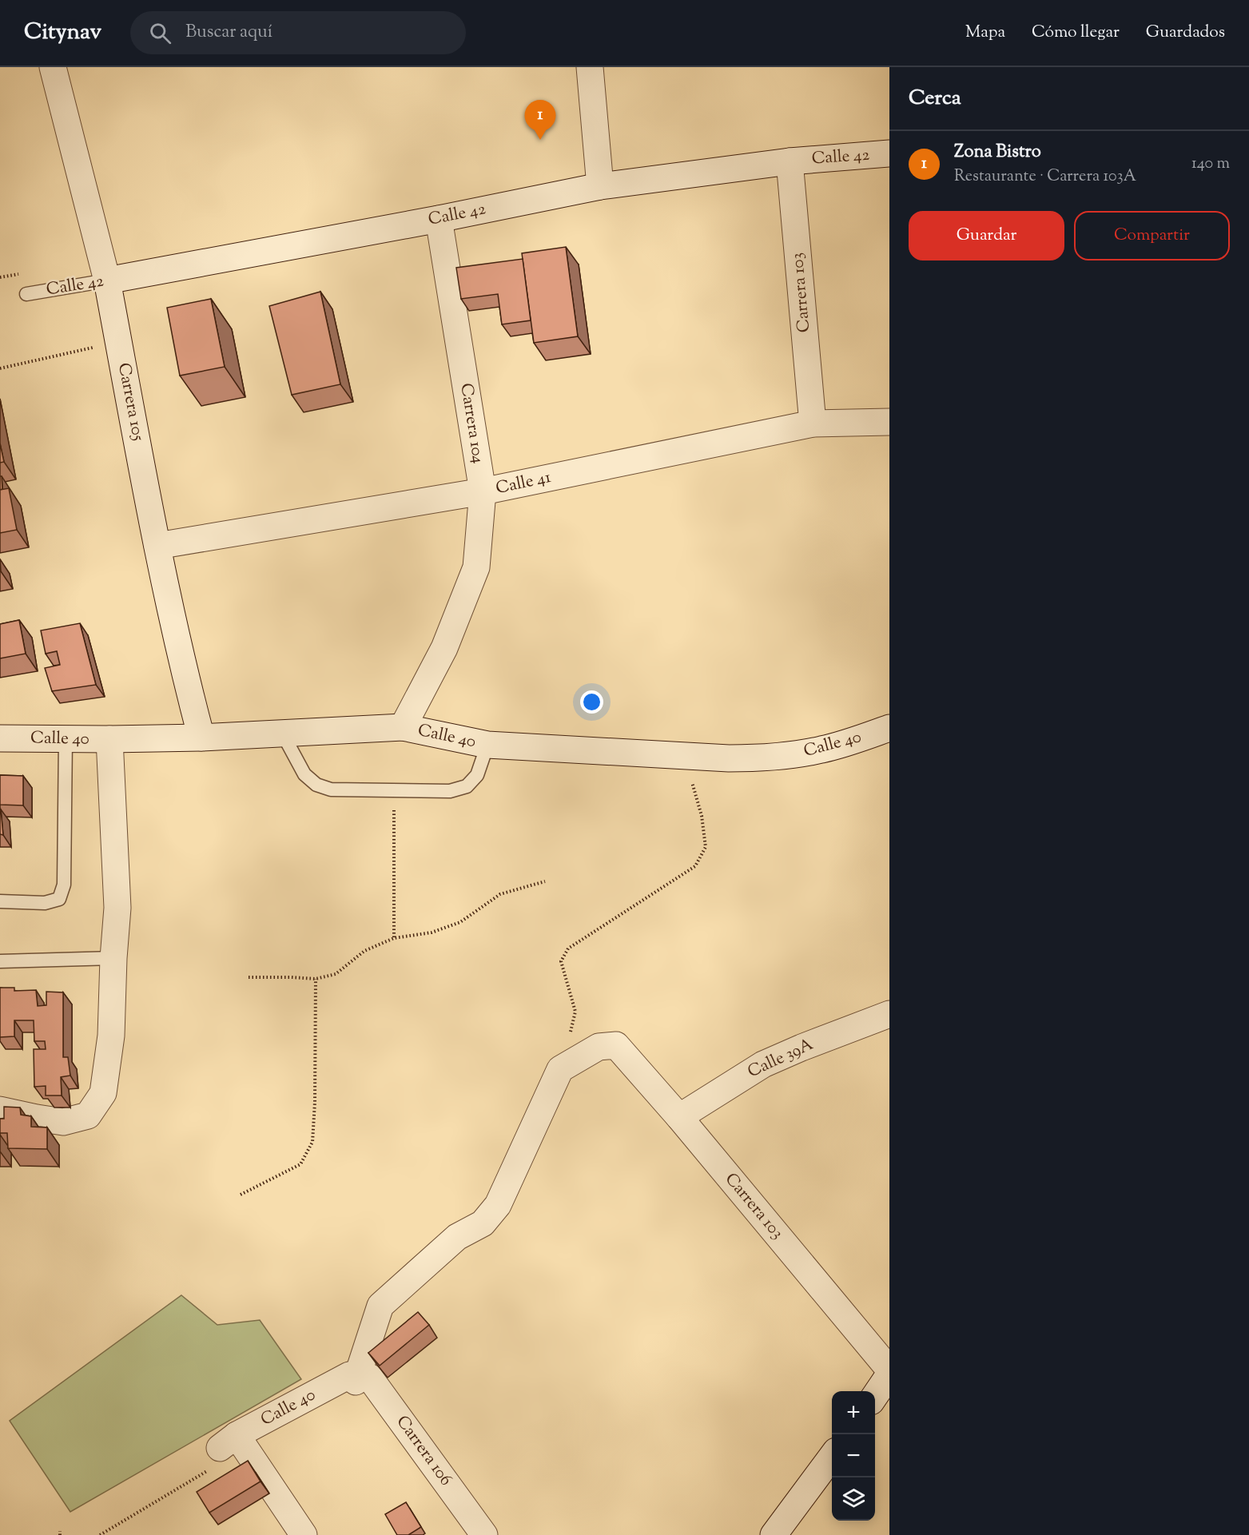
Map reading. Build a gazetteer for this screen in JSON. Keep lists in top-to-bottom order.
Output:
{
  "streets": {
    "street": [
      "Calle 42",
      "Carrera 103",
      "Carrera 105",
      "Carrera 104",
      "Calle 41",
      "Calle 40",
      "Calle 39A",
      "Carrera 106"
    ]
  },
  "crossings": [
    ["Calle 42", "Carrera 103"],
    ["Calle 42", "Carrera 105"],
    ["Calle 42", "Carrera 104"],
    ["Carrera 103", "Calle 41"],
    ["Carrera 103", "Calle 39A"],
    ["Carrera 105", "Calle 41"],
    ["Carrera 105", "Calle 40"],
    ["Carrera 104", "Calle 41"],
    ["Carrera 104", "Calle 40"],
    ["Calle 40", "Carrera 106"]
  ],
  "page": {
    "header": "Citynav",
    "search": "Buscar aquí",
    "nav": ["Mapa", "Cómo llegar", "Guardados"],
    "heading": "Cerca",
    "pins": "1",
    "list": [
      {
        "mark": "1",
        "name": "Zona Bistro",
        "note": "Restaurante · Carrera 103A",
        "value": "140 m"
      }
    ],
    "buttons": ["Guardar", "Compartir"],
    "map_buttons": ["+", "−"]
  }
}
